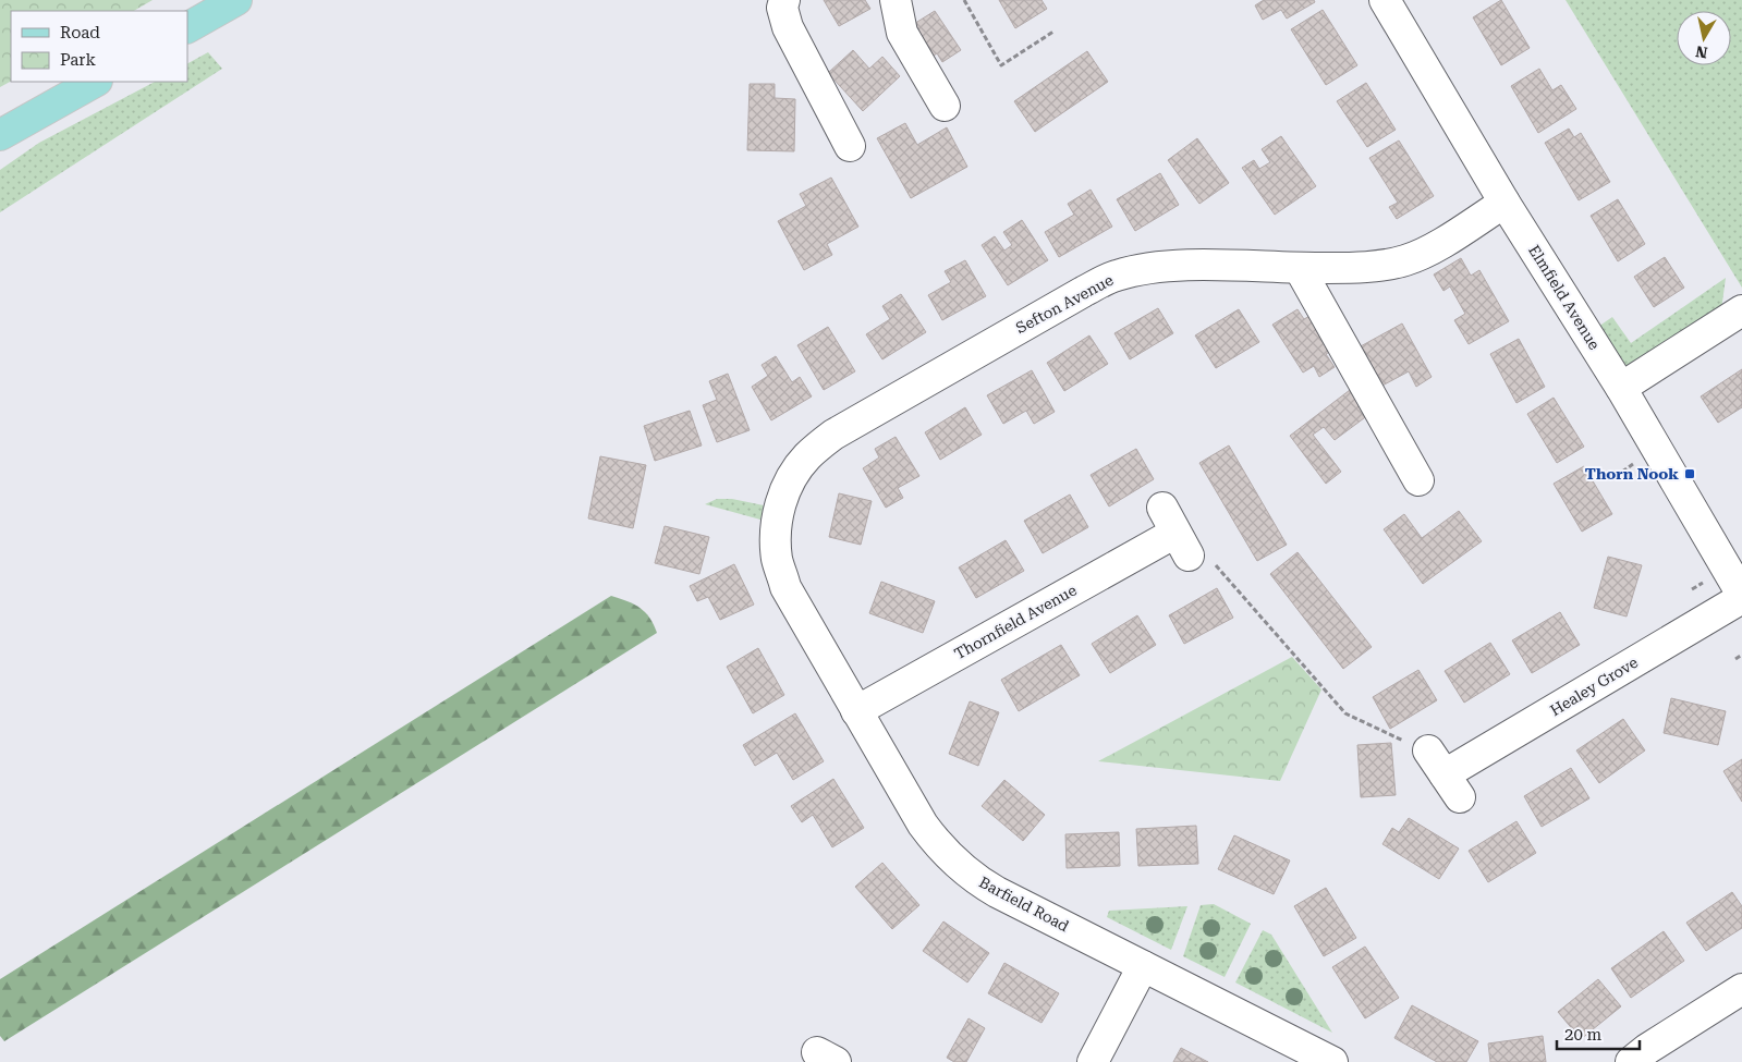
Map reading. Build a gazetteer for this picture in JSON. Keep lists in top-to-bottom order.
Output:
{
  "streets": {
    "street": [
      "Elmfield Avenue",
      "Sefton Avenue",
      "Thornfield Avenue",
      "Healey Grove",
      "Barfield Road"
    ]
  },
  "crossings": [
    ["Elmfield Avenue", "Sefton Avenue"],
    ["Elmfield Avenue", "Healey Grove"],
    ["Sefton Avenue", "Barfield Road"],
    ["Thornfield Avenue", "Barfield Road"]
  ],
  "places": {
    "transit": ["Thorn Nook"]
  },
  "legend": ["Road", "Park"],
  "scale_bar": "20 m",
  "north": "bottom"
}
